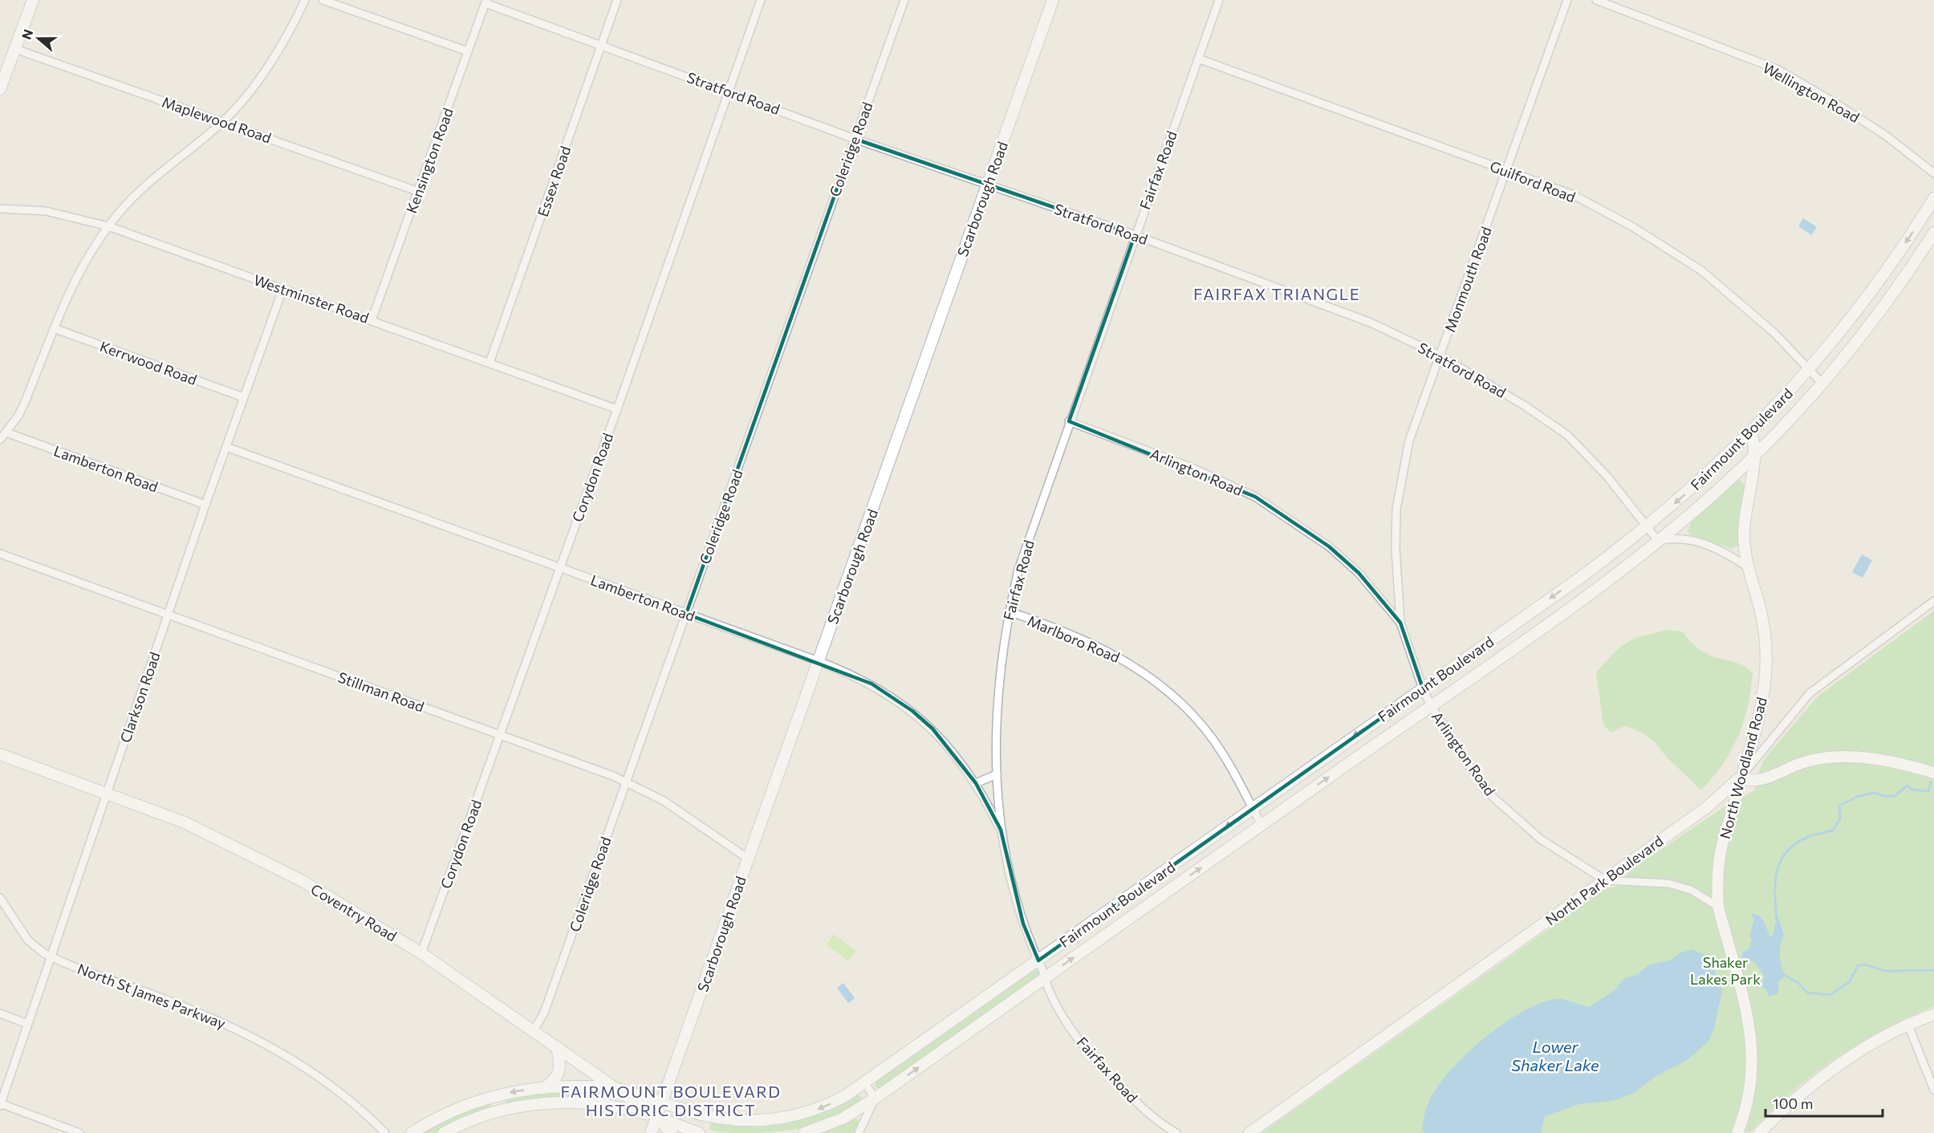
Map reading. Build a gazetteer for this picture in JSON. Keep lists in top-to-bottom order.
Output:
{
  "streets": {
    "main road": [
      "Scarborough Road",
      "Fairmount Boulevard",
      "North Woodland Road",
      "North Park Boulevard",
      "Coventry Road"
    ],
    "street": [
      "Wellington Road",
      "Stratford Road",
      "Maplewood Road",
      "Coleridge Road",
      "Kensington Road",
      "Fairfax Road",
      "Essex Road",
      "Guilford Road",
      "Monmouth Road",
      "Westminster Road",
      "Kerrwood Road",
      "Lamberton Road",
      "Arlington Road",
      "Corydon Road",
      "Marlboro Road",
      "Stillman Road",
      "Clarkson Road",
      "North St James Parkway"
    ]
  },
  "crossings": [
    ["Stratford Road", "Coleridge Road"],
    ["Stratford Road", "Kensington Road"],
    ["Stratford Road", "Fairfax Road"],
    ["Stratford Road", "Essex Road"],
    ["Stratford Road", "Scarborough Road"],
    ["Stratford Road", "Monmouth Road"],
    ["Stratford Road", "Fairmount Boulevard"],
    ["Stratford Road", "Corydon Road"],
    ["Maplewood Road", "Kensington Road"],
    ["Coleridge Road", "Lamberton Road"],
    ["Coleridge Road", "Stillman Road"],
    ["Coleridge Road", "Coventry Road"],
    ["Kensington Road", "Westminster Road"],
    ["Fairfax Road", "Guilford Road"],
    ["Fairfax Road", "Fairmount Boulevard"],
    ["Fairfax Road", "Lamberton Road"],
    ["Fairfax Road", "Arlington Road"],
    ["Fairfax Road", "Marlboro Road"],
    ["Essex Road", "Westminster Road"],
    ["Guilford Road", "Monmouth Road"],
    ["Guilford Road", "Fairmount Boulevard"],
    ["Scarborough Road", "Fairmount Boulevard"],
    ["Scarborough Road", "Lamberton Road"],
    ["Scarborough Road", "Stillman Road"],
    ["Scarborough Road", "Coventry Road"],
    ["Monmouth Road", "Arlington Road"],
    ["Westminster Road", "Corydon Road"],
    ["Westminster Road", "Clarkson Road"],
    ["Kerrwood Road", "Clarkson Road"],
    ["Fairmount Boulevard", "Arlington Road"],
    ["Fairmount Boulevard", "Marlboro Road"],
    ["Fairmount Boulevard", "North Woodland Road"],
    ["Fairmount Boulevard", "Coventry Road"],
    ["Lamberton Road", "Corydon Road"],
    ["Lamberton Road", "Clarkson Road"],
    ["Arlington Road", "North Woodland Road"],
    ["Arlington Road", "North Park Boulevard"],
    ["Corydon Road", "Stillman Road"],
    ["Corydon Road", "Coventry Road"],
    ["Stillman Road", "Clarkson Road"],
    ["Clarkson Road", "Coventry Road"],
    ["Clarkson Road", "North St James Parkway"],
    ["North Woodland Road", "North Park Boulevard"]
  ],
  "districts": ["FAIRFAX TRIANGLE", "FAIRMOUNT BOULEVARD HISTORIC DISTRICT"],
  "water": ["Lower Shaker Lake"],
  "parks": ["Shaker Lakes Park"],
  "scale_bar": "100 m",
  "north": "left"
}
